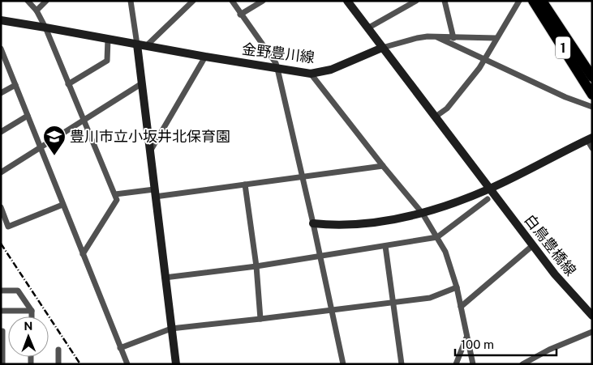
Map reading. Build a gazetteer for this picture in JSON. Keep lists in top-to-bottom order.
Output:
{
  "streets": {
    "highway": ["1"],
    "main road": ["金野豊川線", "白鳥豊橋線"]
  },
  "places": {
    "school or university": ["豊川市立小坂井北保育園"]
  },
  "scale_bar": "100 m",
  "north": "top"
}
